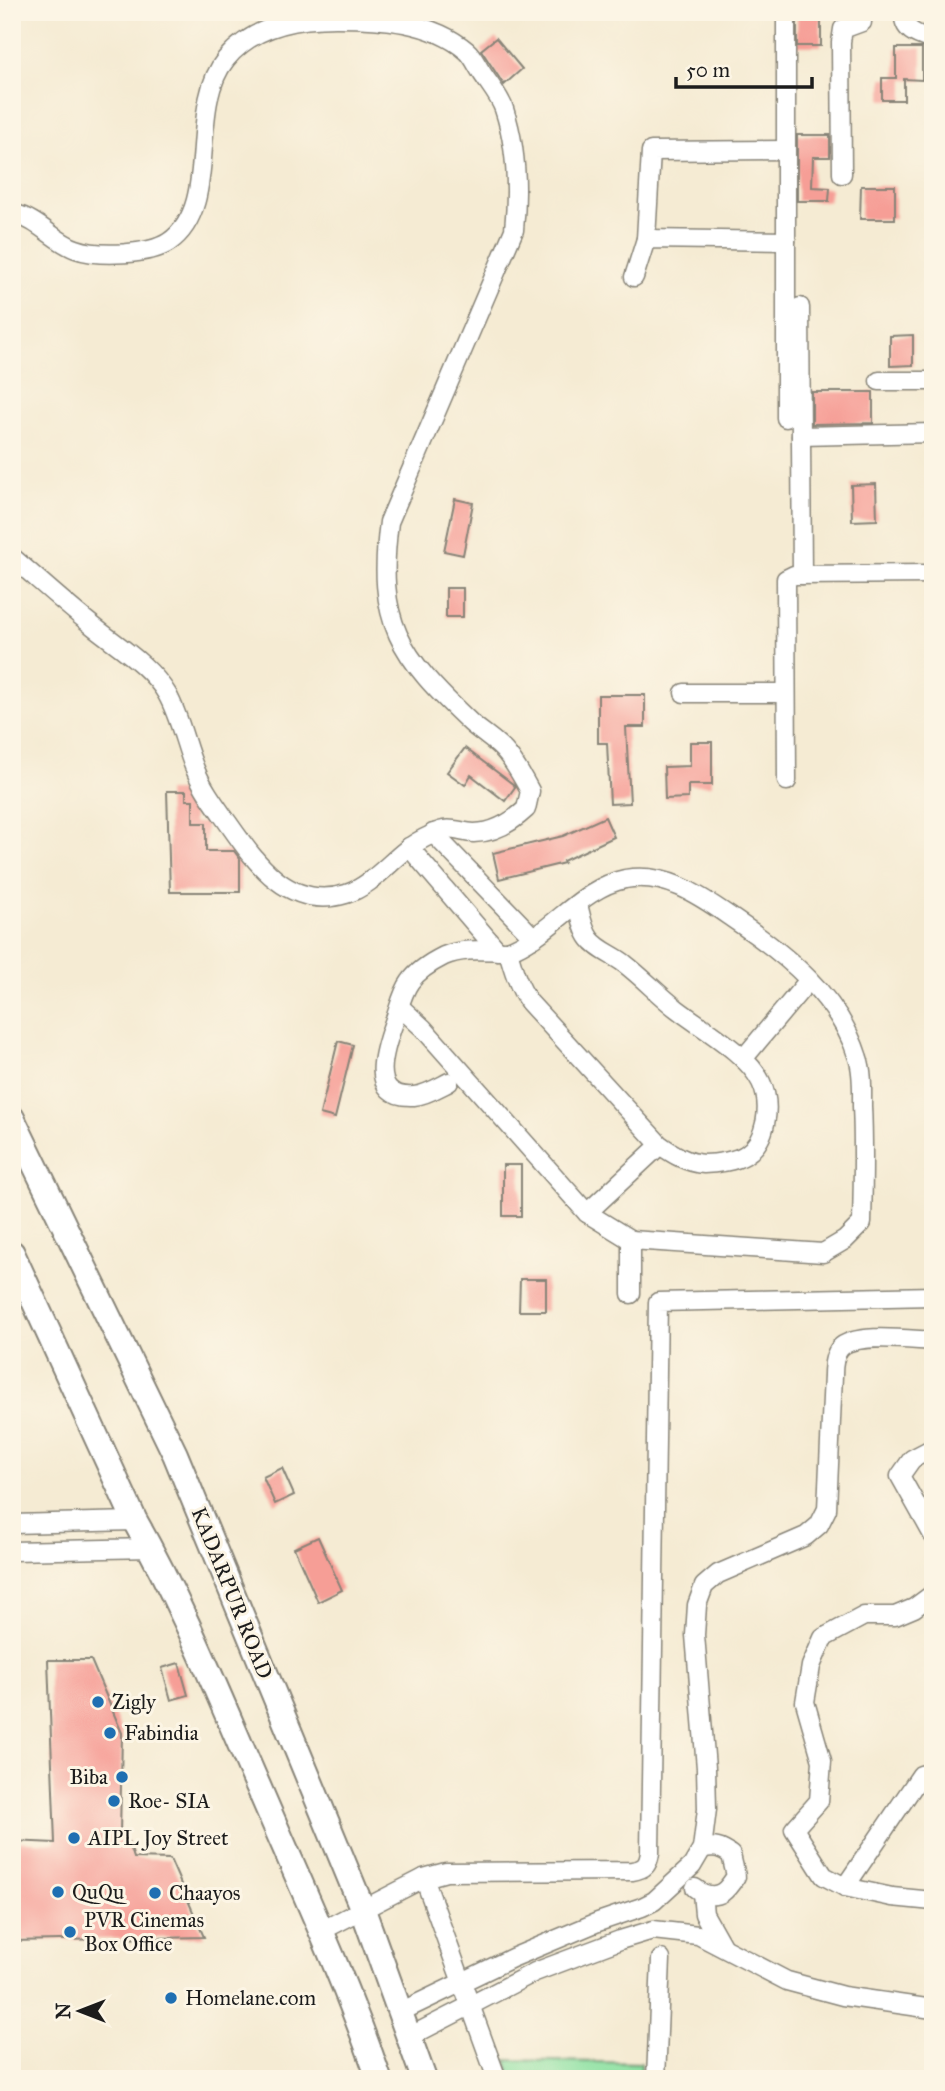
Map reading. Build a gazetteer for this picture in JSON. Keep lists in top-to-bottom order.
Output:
{
  "streets": {
    "street": ["KADARPUR ROAD"]
  },
  "places": [
    "Zigly",
    "Fabindia",
    "Biba",
    "Roe- SIA",
    "AIPL Joy Street",
    "QuQu",
    "Chaayos",
    "PVR Cinemas Box Office",
    "Homelane.com"
  ],
  "scale_bar": "50 m",
  "north": "left"
}
